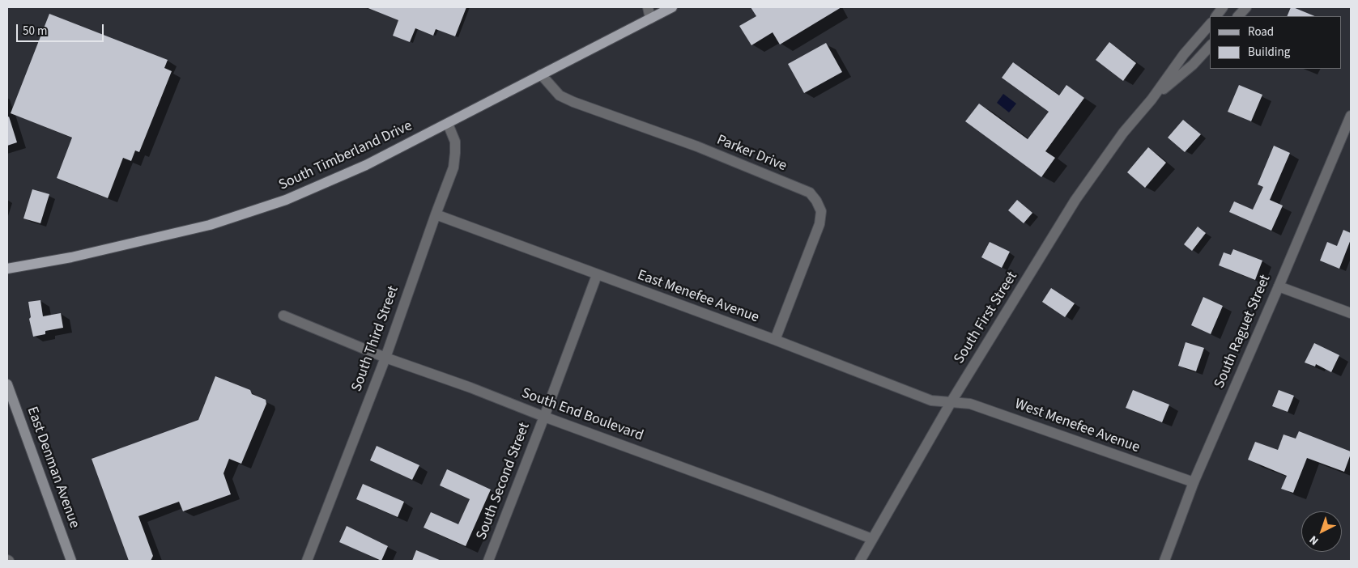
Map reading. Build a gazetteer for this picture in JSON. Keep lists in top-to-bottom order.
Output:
{
  "streets": {
    "main road": ["South Timberland Drive", "East Denman Avenue"],
    "street": [
      "Parker Drive",
      "East Menefee Avenue",
      "South First Street",
      "South Raguet Street",
      "South Third Street",
      "South End Boulevard",
      "West Menefee Avenue",
      "South Second Street"
    ]
  },
  "crossings": [
    ["Parker Drive", "South Timberland Drive"],
    ["Parker Drive", "East Menefee Avenue"],
    ["South Timberland Drive", "South Third Street"],
    ["East Menefee Avenue", "South First Street"],
    ["East Menefee Avenue", "South Third Street"],
    ["East Menefee Avenue", "West Menefee Avenue"],
    ["East Menefee Avenue", "South Second Street"],
    ["South First Street", "South End Boulevard"],
    ["South First Street", "West Menefee Avenue"],
    ["South Raguet Street", "West Menefee Avenue"],
    ["South Third Street", "South End Boulevard"],
    ["South End Boulevard", "South Second Street"]
  ],
  "legend": ["Road", "Building"],
  "scale_bar": "50 m",
  "north": "bottom left"
}
